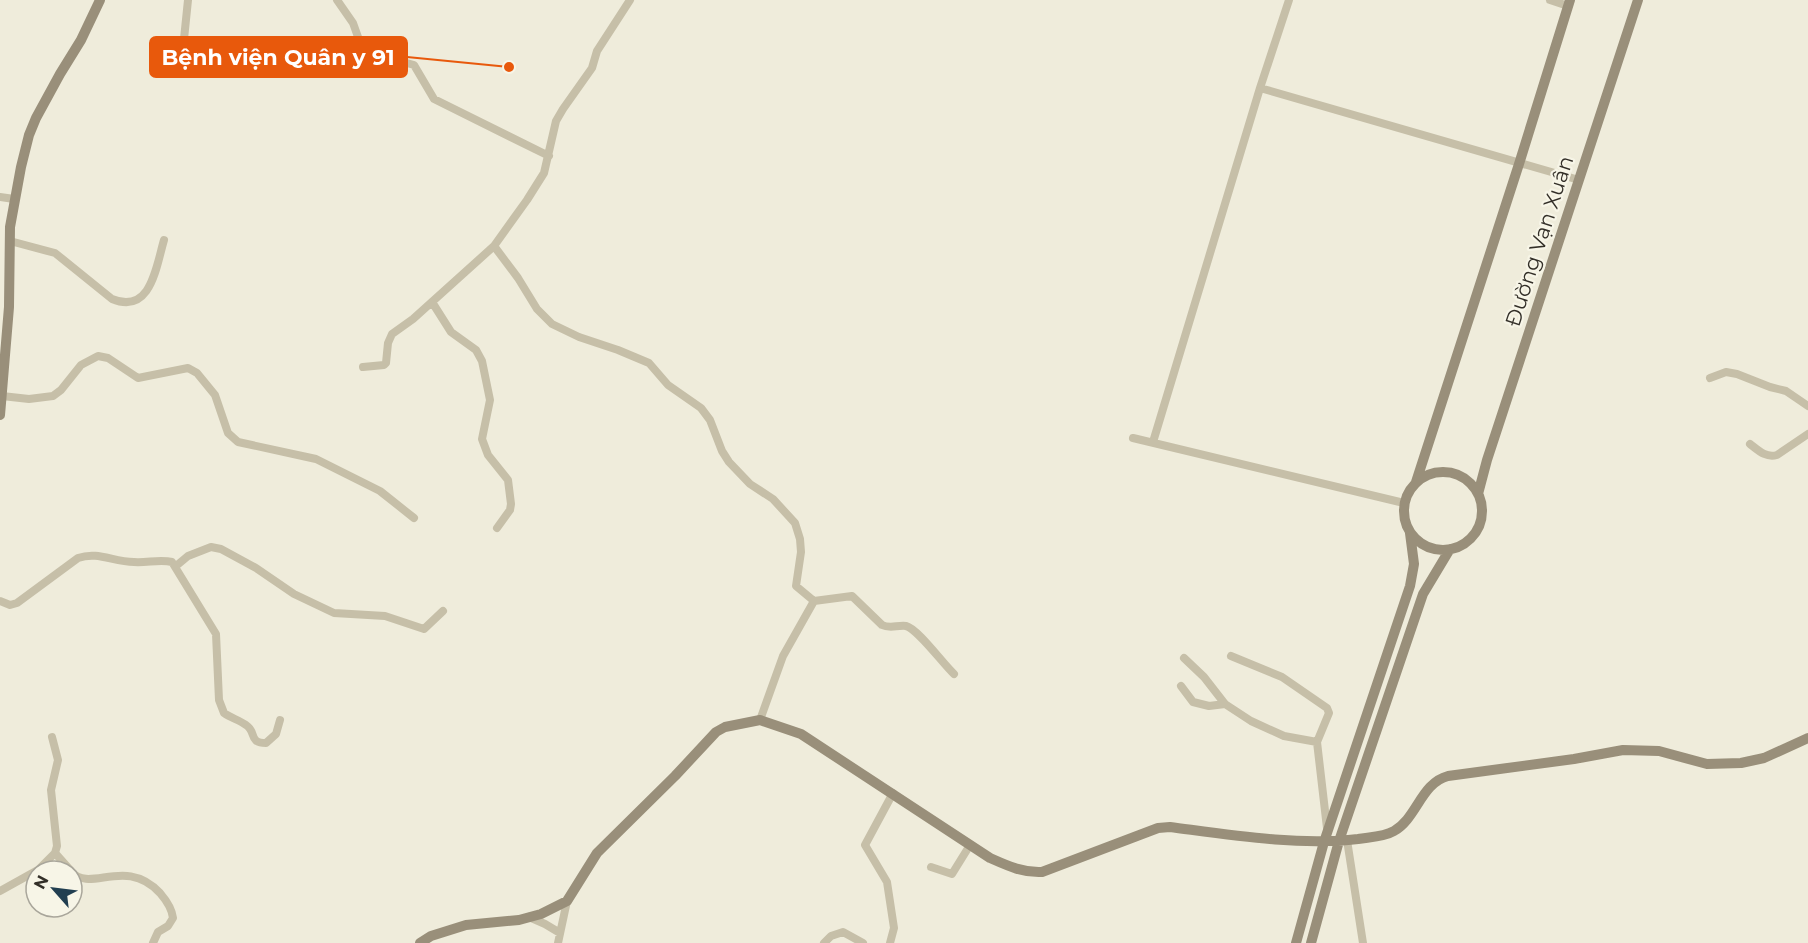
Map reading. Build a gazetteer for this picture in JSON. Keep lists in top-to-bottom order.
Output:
{
  "streets": {
    "street": ["Đường Vạn Xuân"]
  },
  "places": ["Bệnh viện Quân y 91"],
  "north": "top left"
}
